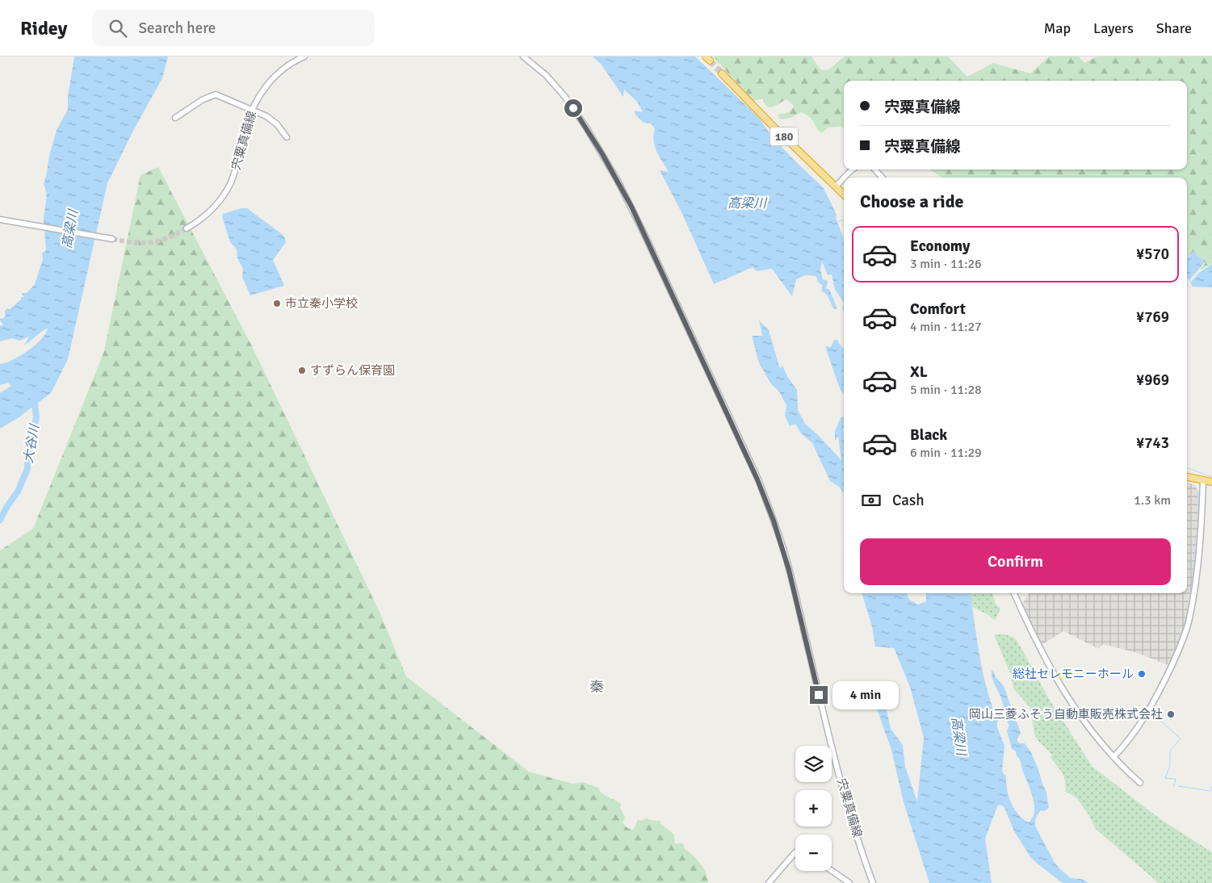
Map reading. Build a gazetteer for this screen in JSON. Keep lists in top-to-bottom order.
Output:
{
  "streets": {
    "highway": ["180"],
    "main road": ["宍粟真備線"]
  },
  "districts": ["秦"],
  "water": ["高梁川", "大谷川"],
  "places": [
    "市立秦小学校",
    "すずらん保育園",
    "総社セレモニーホール",
    "岡山三菱ふそう自動車販売株式会社"
  ],
  "page": {
    "header": "Ridey",
    "search": "Search here",
    "nav": ["Map", "Layers", "Share"],
    "banner": ["宍粟真備線", "宍粟真備線"],
    "heading": "Choose a ride",
    "list": [
      {
        "name": "Economy",
        "note": "3 min · 11:26",
        "value": "¥570"
      },
      {
        "name": "Comfort",
        "note": "4 min · 11:27",
        "value": "¥769"
      },
      {
        "name": "XL",
        "note": "5 min · 11:28",
        "value": "¥969"
      },
      {
        "name": "Black",
        "note": "6 min · 11:29",
        "value": "¥743"
      }
    ],
    "pay": ["Cash", "1.3 km"],
    "buttons": "Confirm",
    "bubble": "4 min",
    "map_buttons": ["+", "−"]
  }
}
